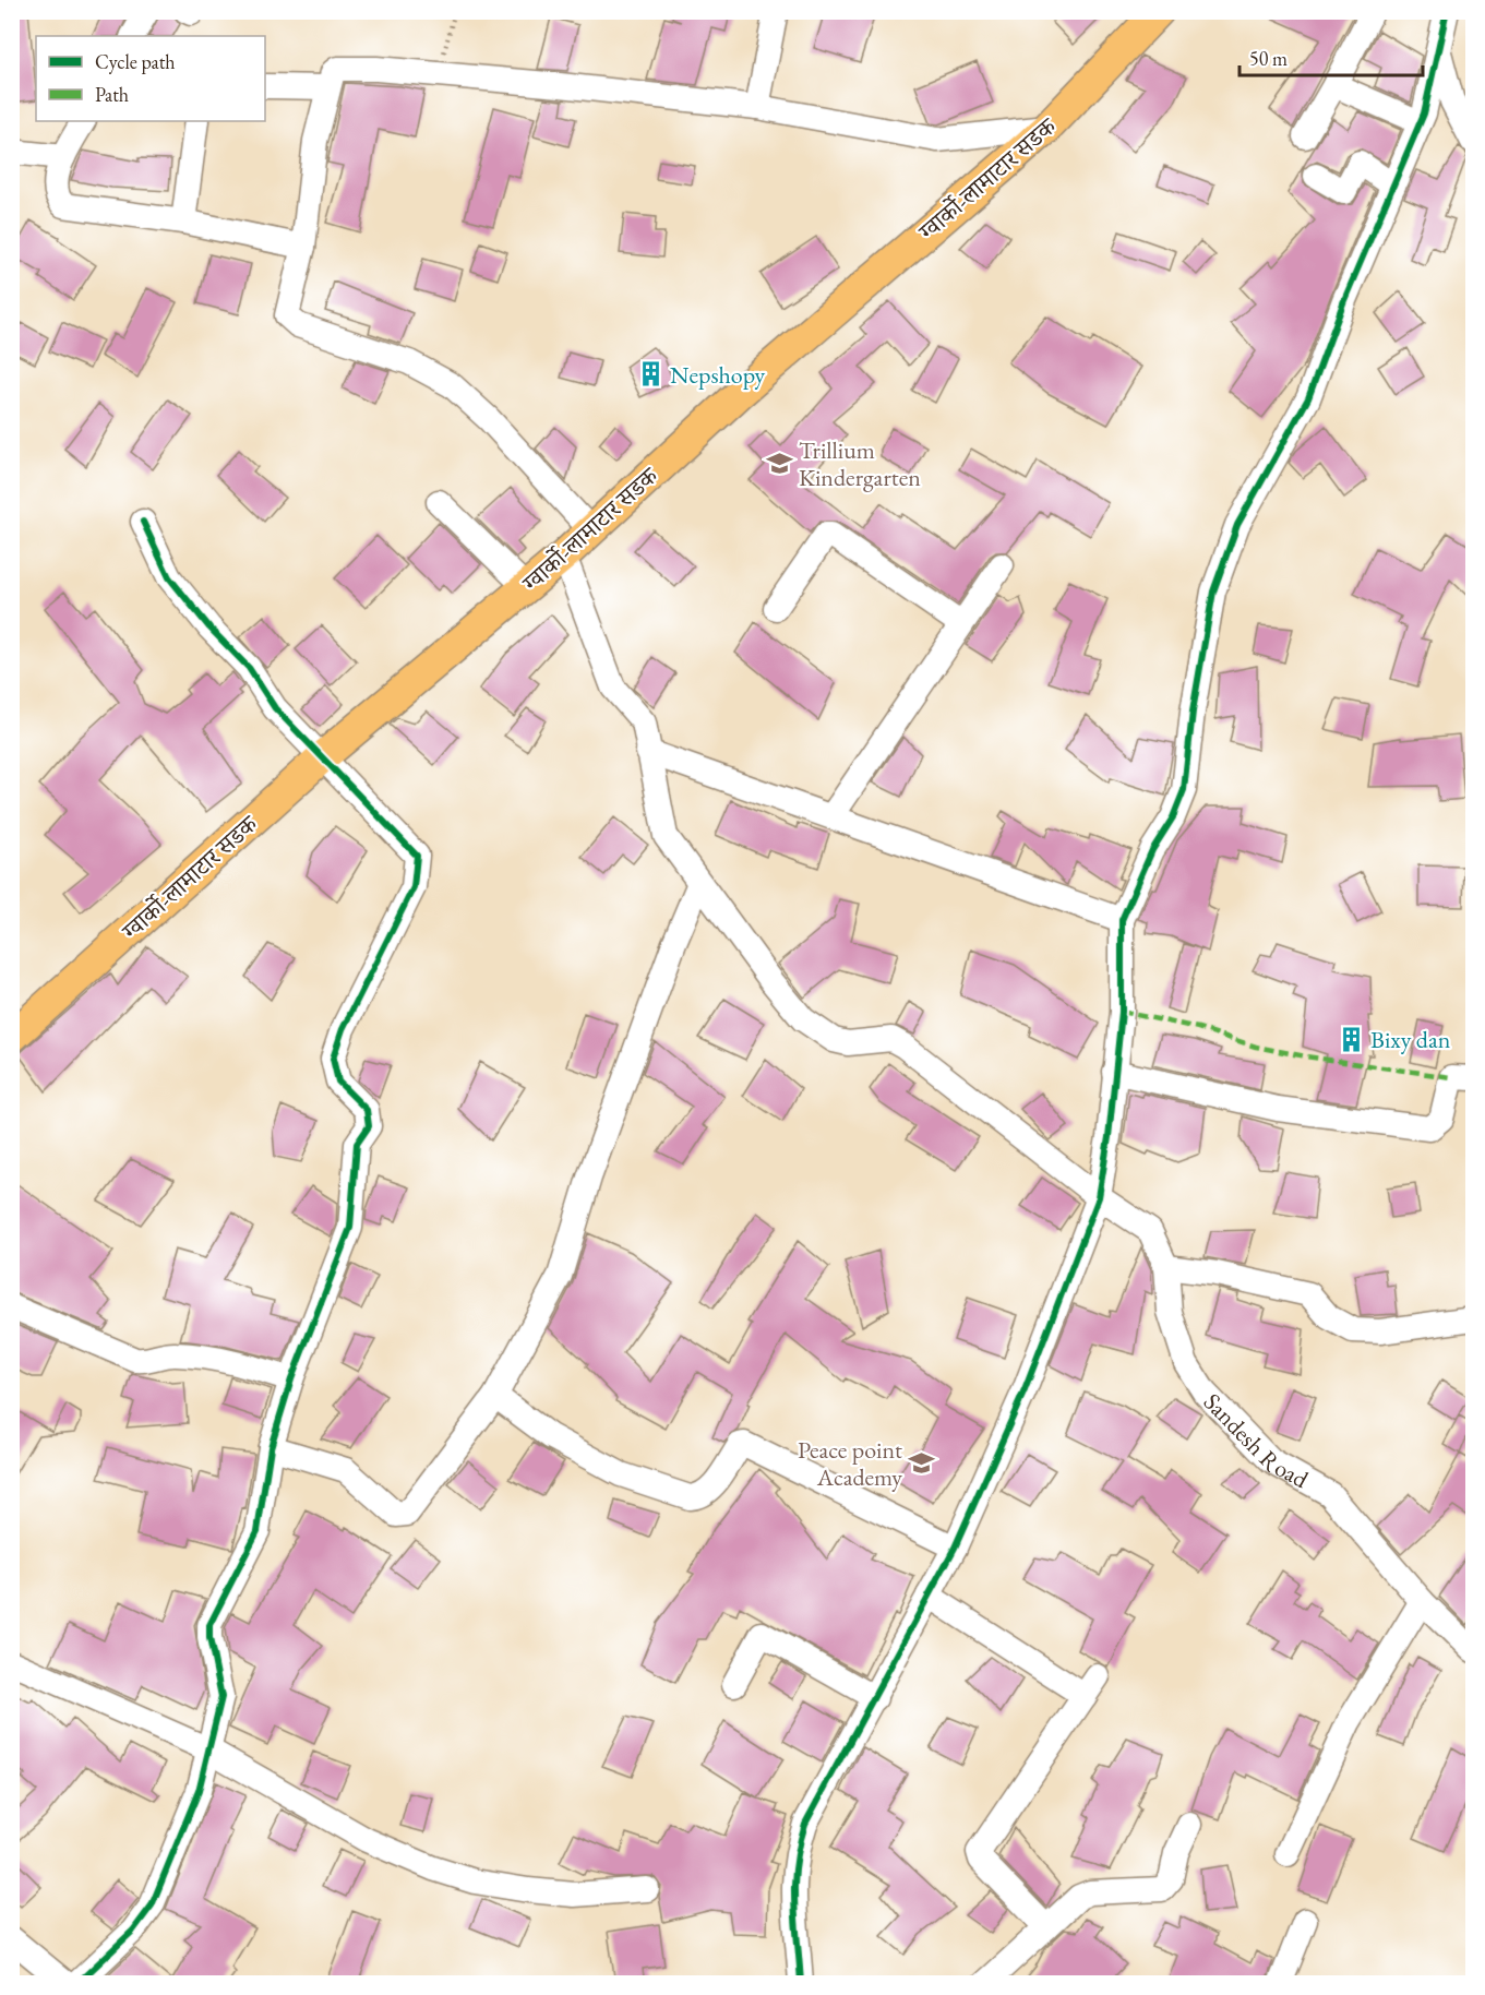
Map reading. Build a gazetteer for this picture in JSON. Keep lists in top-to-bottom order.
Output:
{
  "streets": {
    "main road": ["ग्वार्को-लामाटार सडक"],
    "street": ["Sandesh Road"]
  },
  "crossings": [
    ["ग्वार्को-लामाटार सडक", "Sandesh Road"]
  ],
  "places": {
    "building": ["Nepshopy", "Bixy dan"],
    "school or university": ["Trillium Kindergarten", "Peace point Academy"]
  },
  "legend": ["Cycle path", "Path"],
  "scale_bar": "50 m"
}
